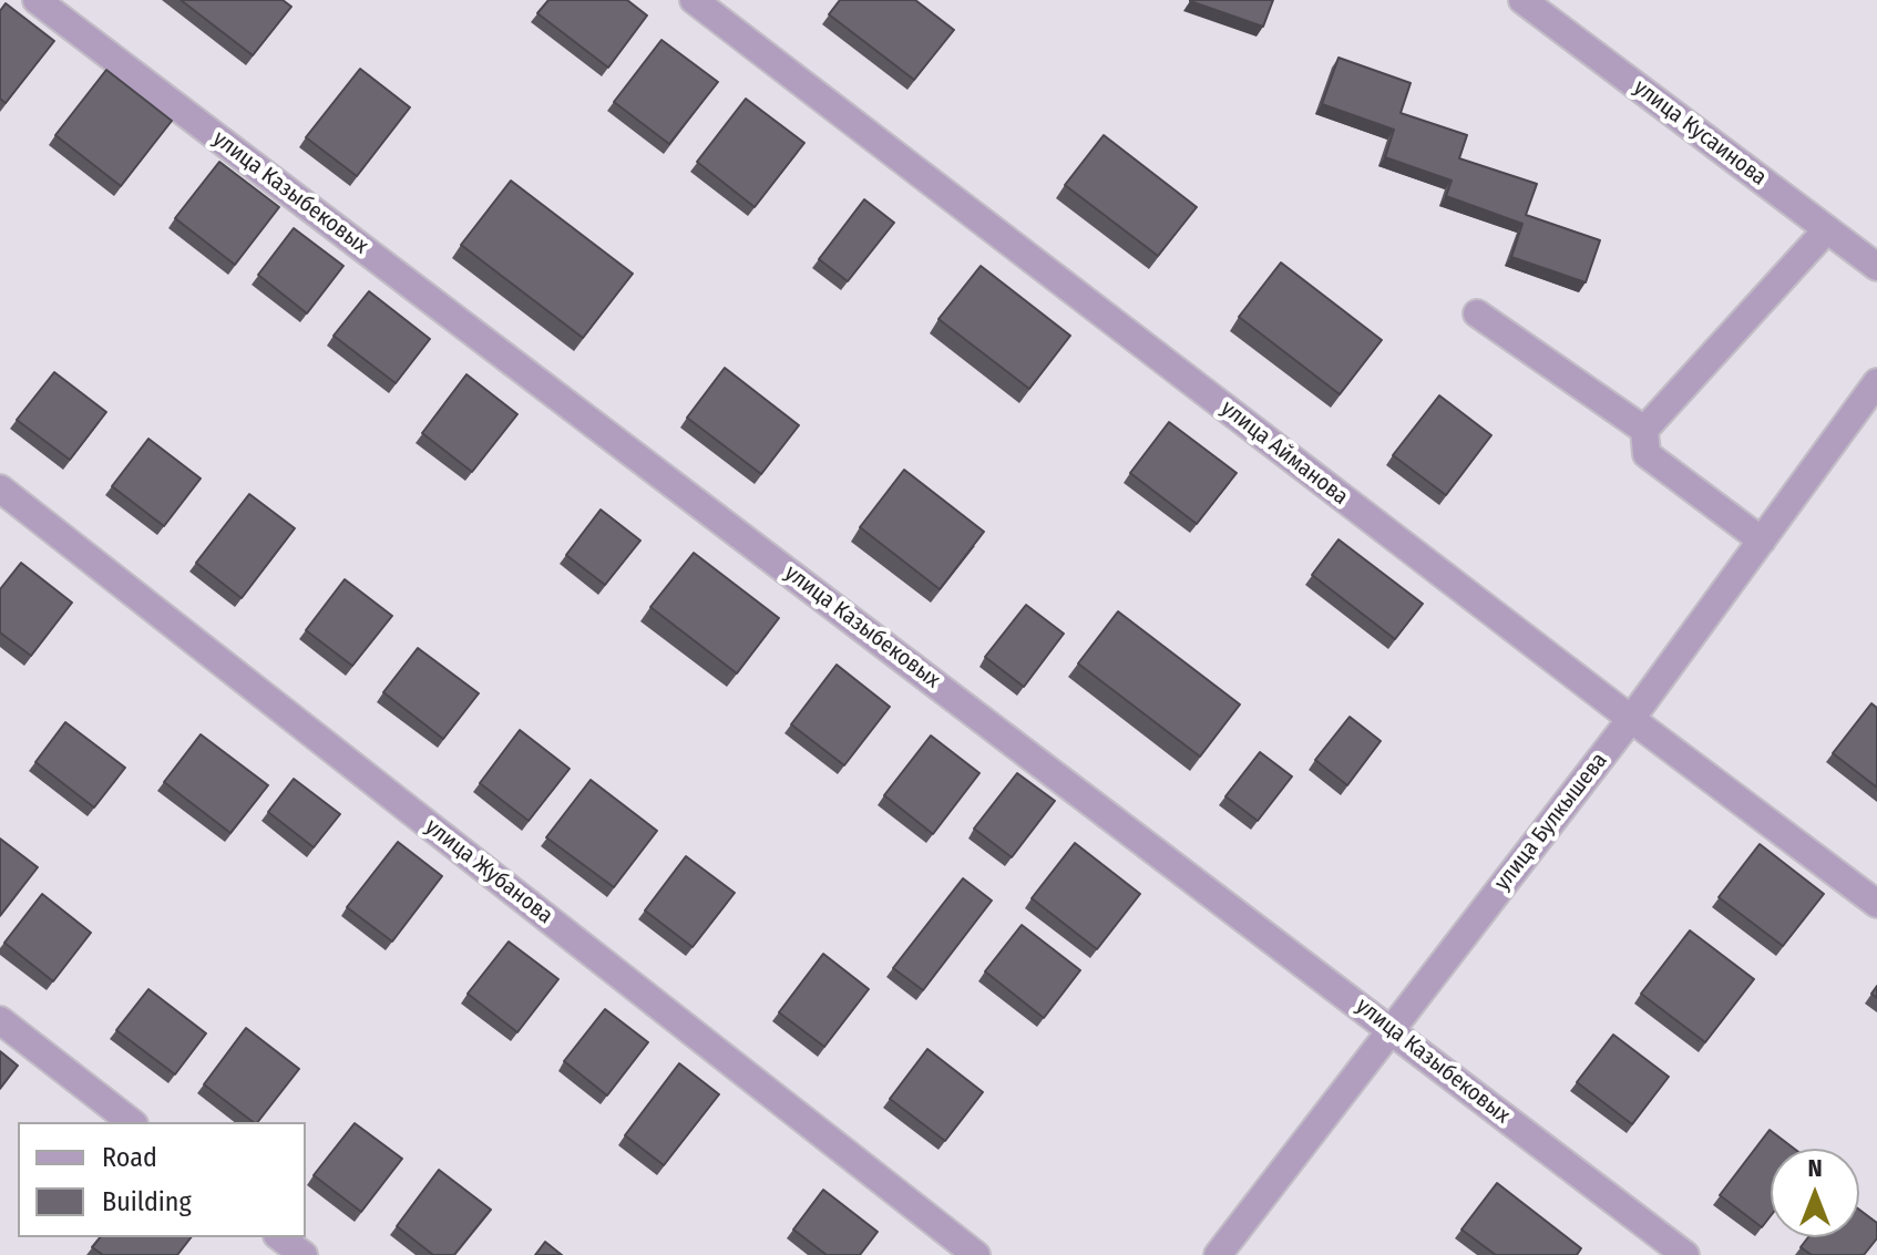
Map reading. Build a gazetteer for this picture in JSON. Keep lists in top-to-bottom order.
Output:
{
  "streets": {
    "street": [
      "улица Кусаинова",
      "улица Казыбековых",
      "улица Айманова",
      "улица Булкышева",
      "улица Жубанова"
    ]
  },
  "crossings": [
    ["улица Казыбековых", "улица Булкышева"],
    ["улица Айманова", "улица Булкышева"]
  ],
  "legend": ["Road", "Building"],
  "north": "top"
}
